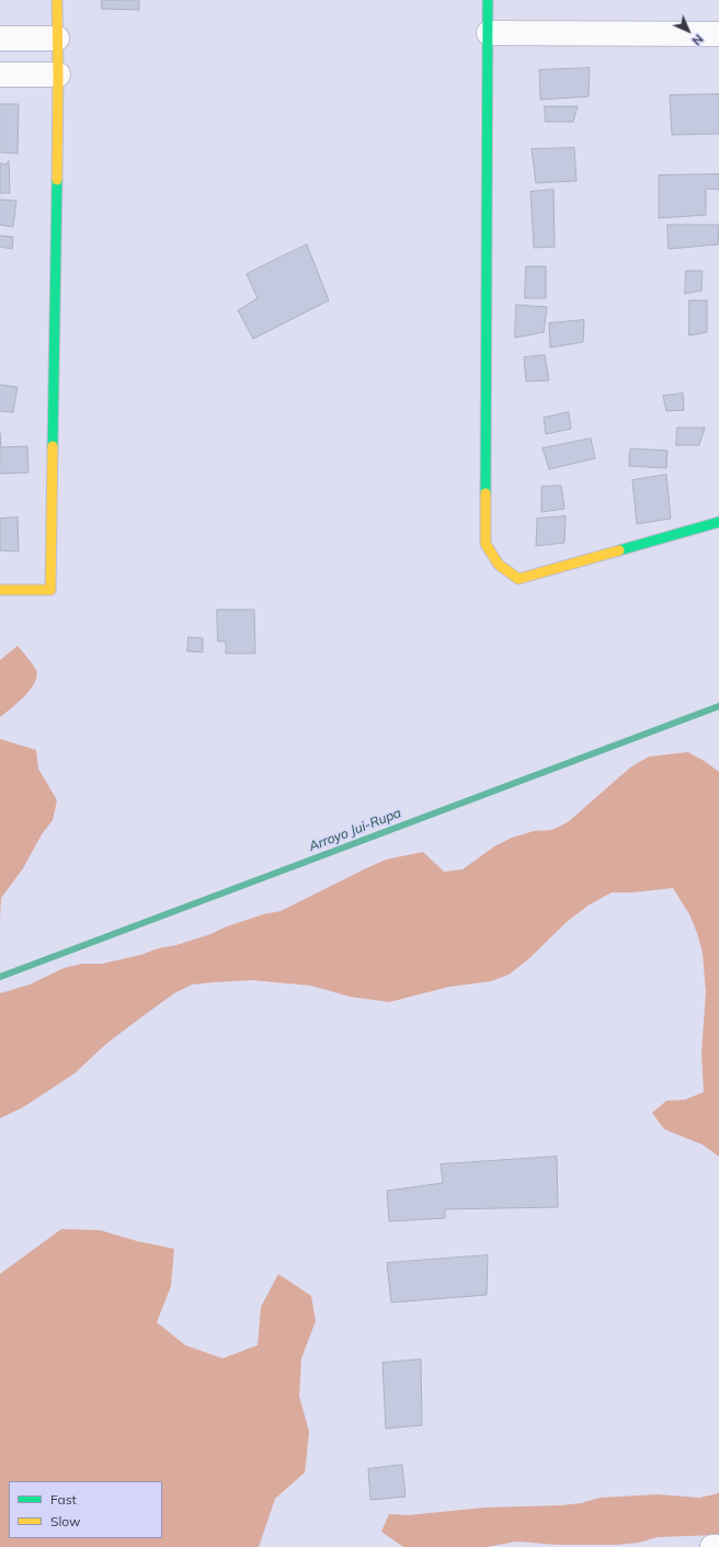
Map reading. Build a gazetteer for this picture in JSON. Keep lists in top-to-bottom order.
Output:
{
  "water": ["Arroyo Jui-Rupa"],
  "legend": ["Fast", "Slow"],
  "north": "bottom right"
}
